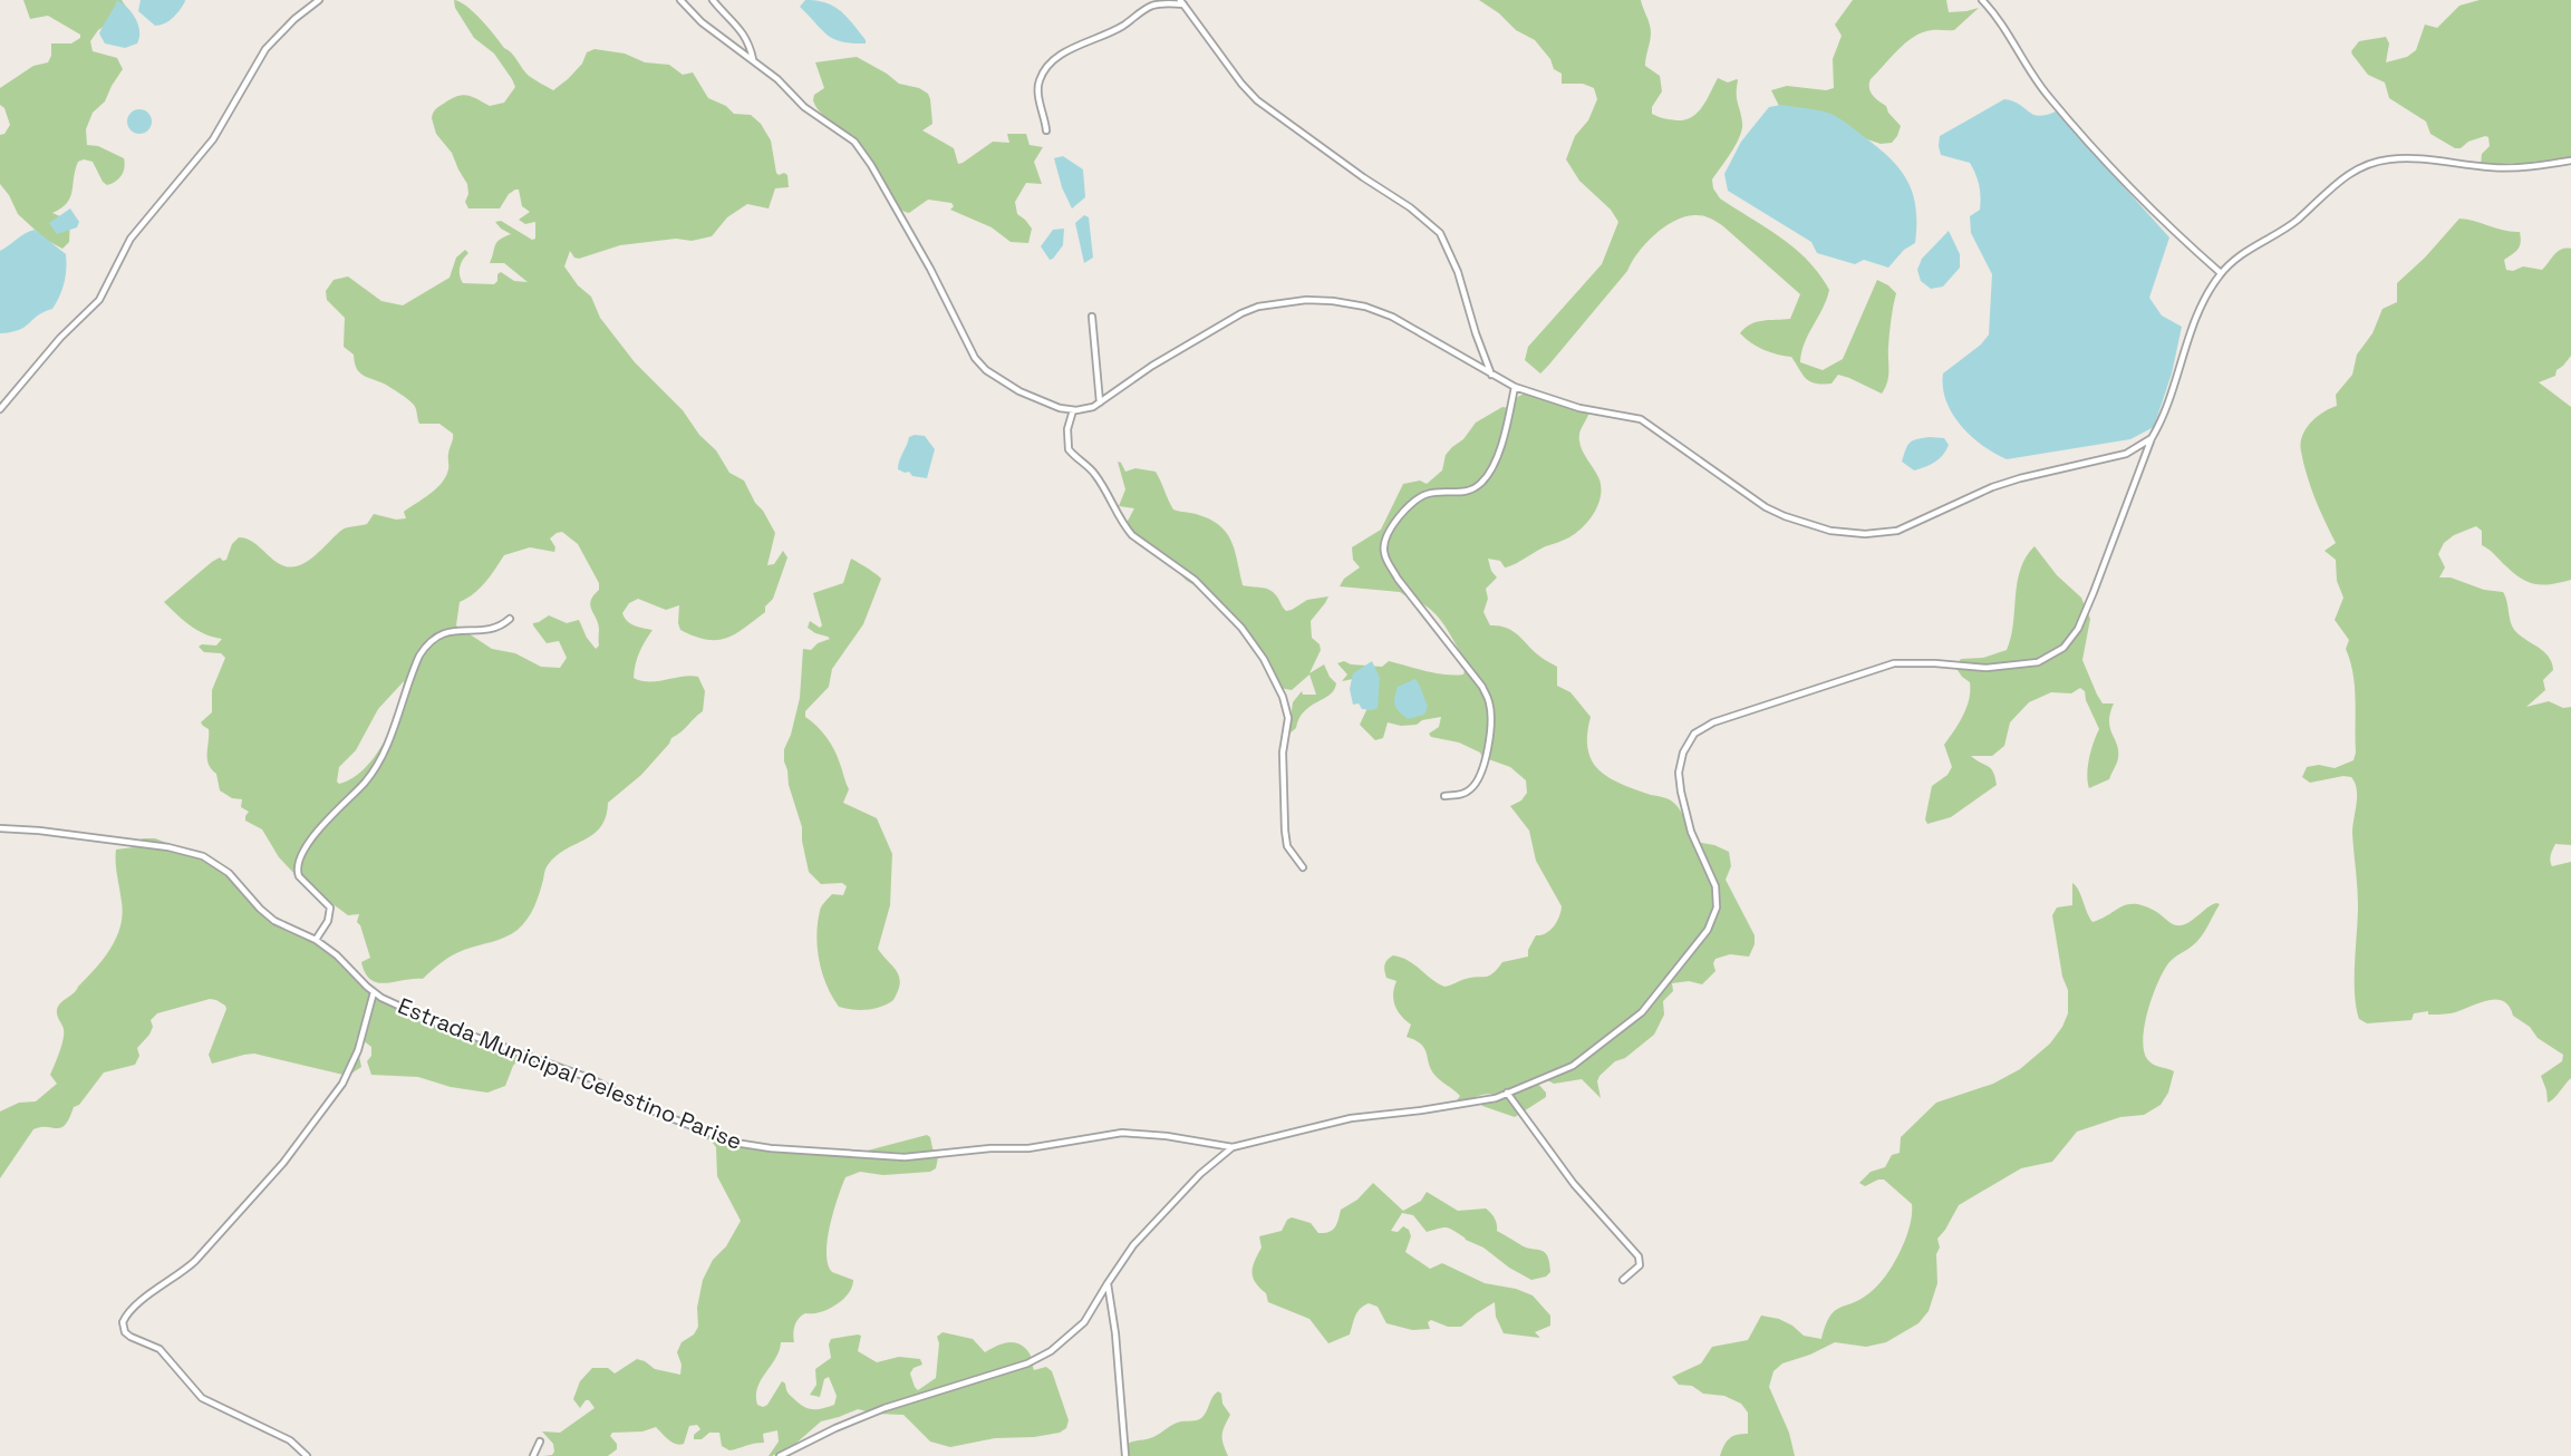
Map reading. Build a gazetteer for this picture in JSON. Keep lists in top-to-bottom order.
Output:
{
  "streets": {
    "street": ["Estrada Municipal Celestino Parise"]
  }
}
